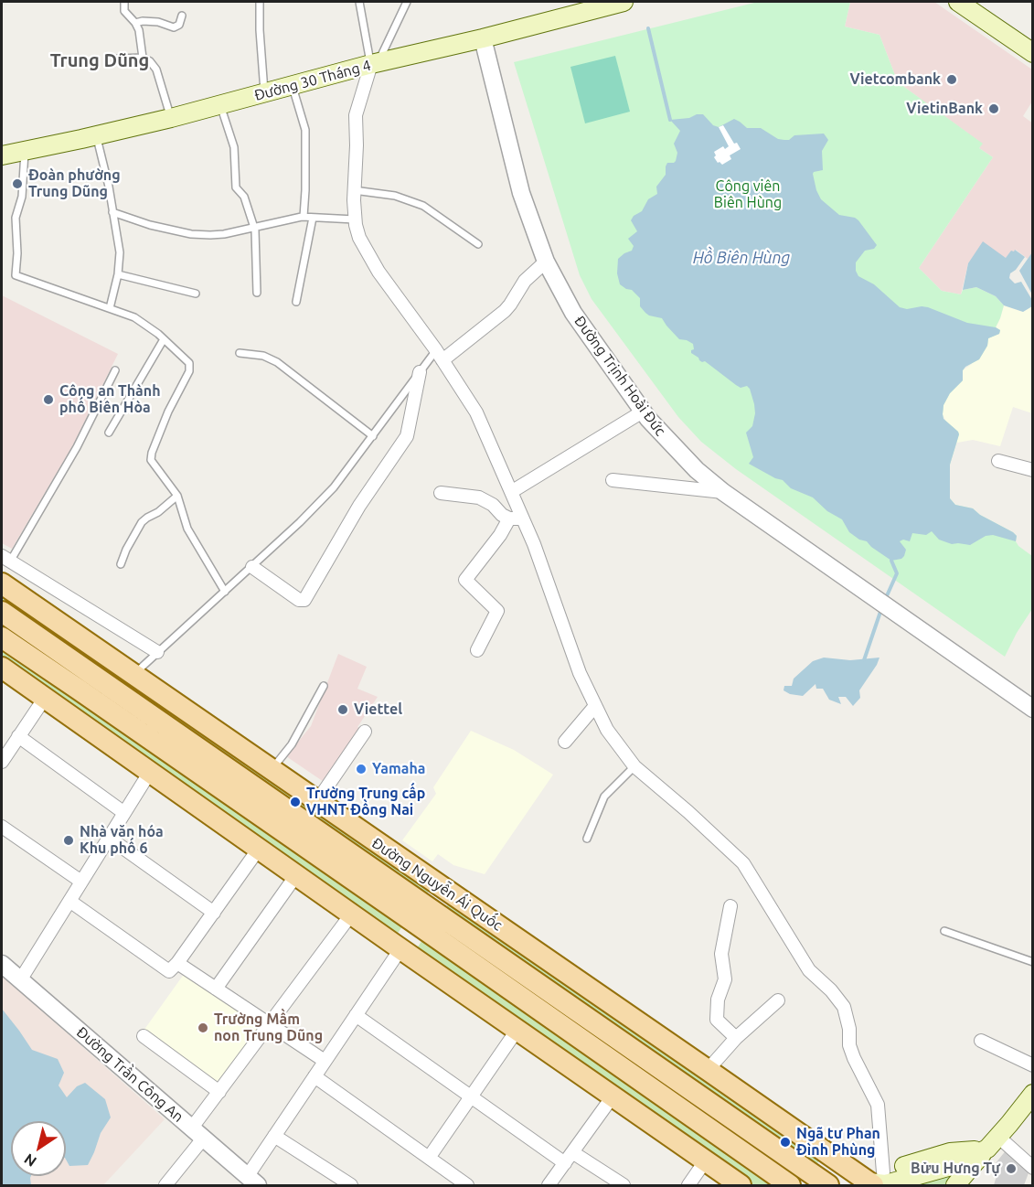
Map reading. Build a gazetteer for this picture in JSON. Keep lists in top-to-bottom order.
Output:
{
  "streets": {
    "main road": ["Đường 30 Tháng 4", "Đường Nguyễn Ái Quốc"],
    "street": ["Đường Trịnh Hoài Đức", "Đường Trần Công An"]
  },
  "crossings": [
    ["Đường 30 Tháng 4", "Đường Trịnh Hoài Đức"]
  ],
  "districts": ["Trung Dũng"],
  "water": ["Hồ Biên Hùng"],
  "parks": ["Công viên Biên Hùng"],
  "places": [
    "Vietcombank",
    "VietinBank",
    "Đoàn phường Trung Dũng",
    "Công an Thành phố Biên Hòa",
    "Viettel",
    "Yamaha",
    "Trường Trung cấp VHNT Đồng Nai",
    "Nhà văn hóa Khu phố 6",
    "Trường Mầm non Trung Dũng",
    "Ngã tư Phan Đình Phùng",
    "Bửu Hưng Tự"
  ],
  "north": "bottom left"
}
